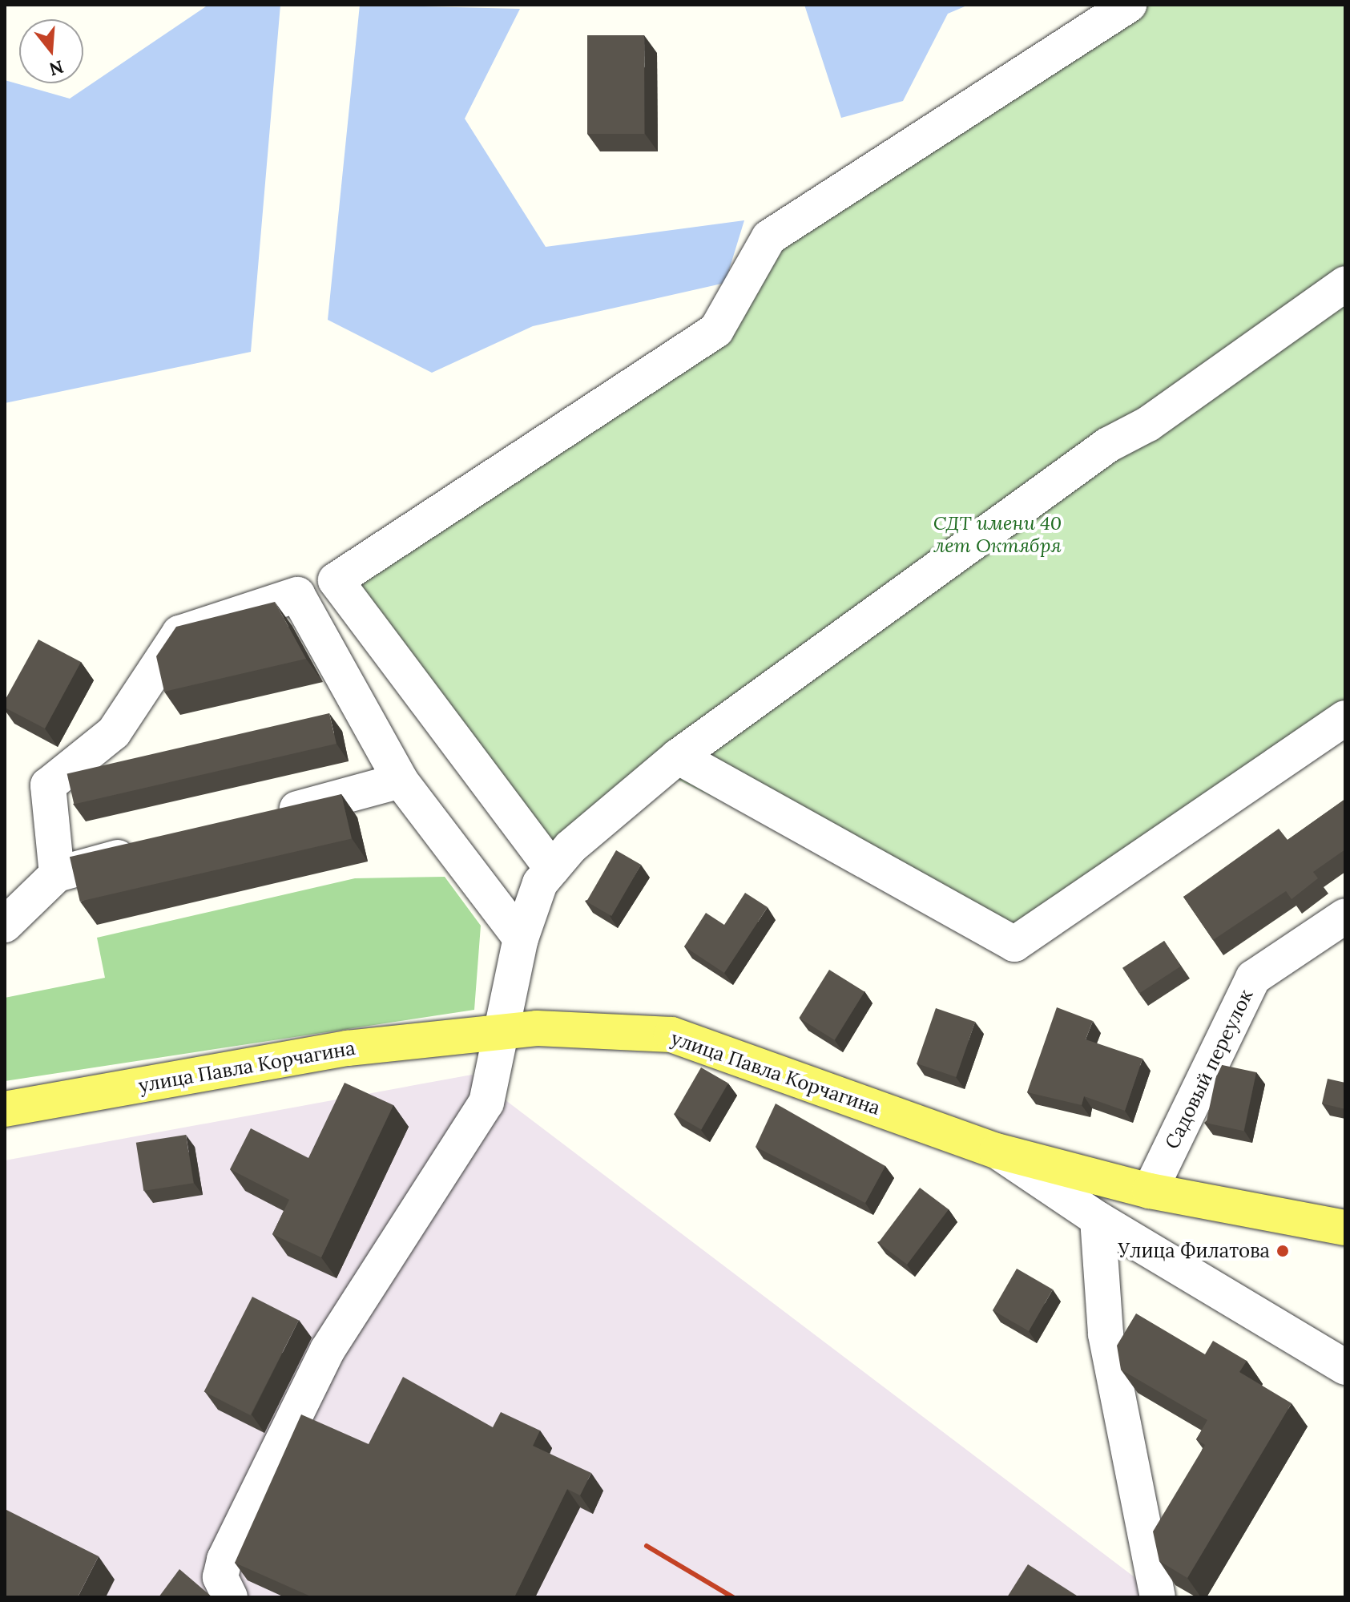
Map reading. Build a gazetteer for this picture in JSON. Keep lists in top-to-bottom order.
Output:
{
  "streets": {
    "main road": ["улица Павла Корчагина"],
    "street": ["Садовый переулок"]
  },
  "crossings": [
    ["улица Павла Корчагина", "Садовый переулок"]
  ],
  "parks": ["СДТ имени 40 лет Октября"],
  "places": ["Улица Филатова"],
  "north": "bottom"
}
